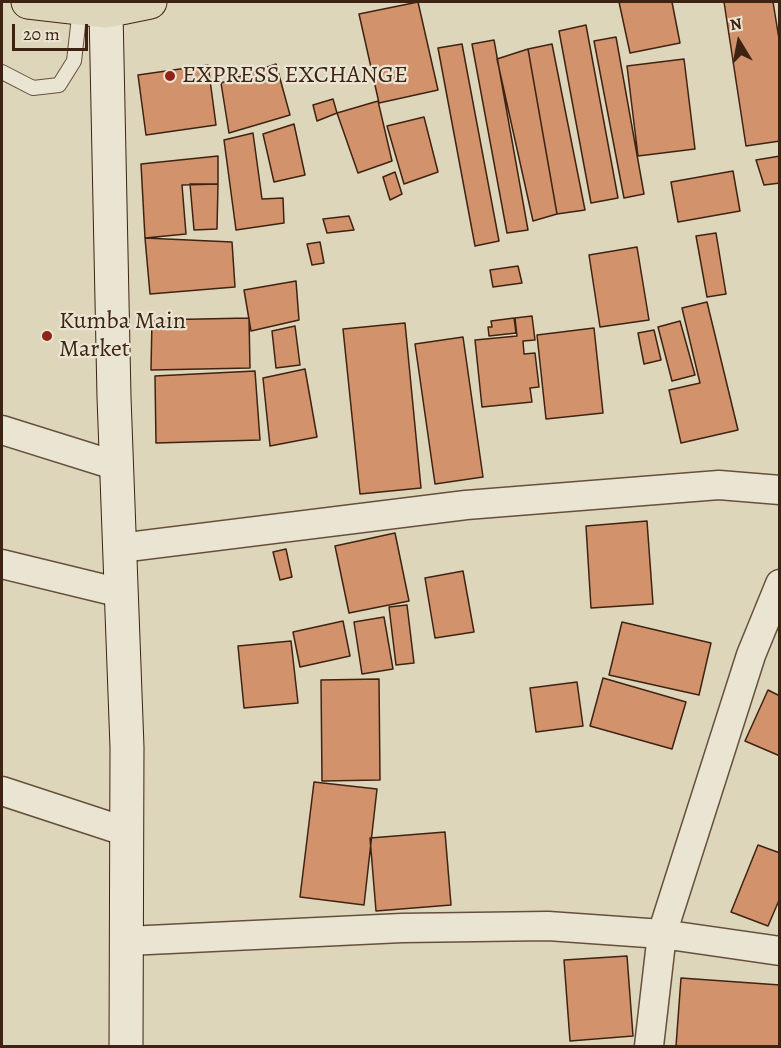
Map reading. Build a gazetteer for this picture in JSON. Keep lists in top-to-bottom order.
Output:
{
  "places": ["EXPRESS EXCHANGE", "Kumba Main Market"],
  "scale_bar": "20 m",
  "north": "top"
}
